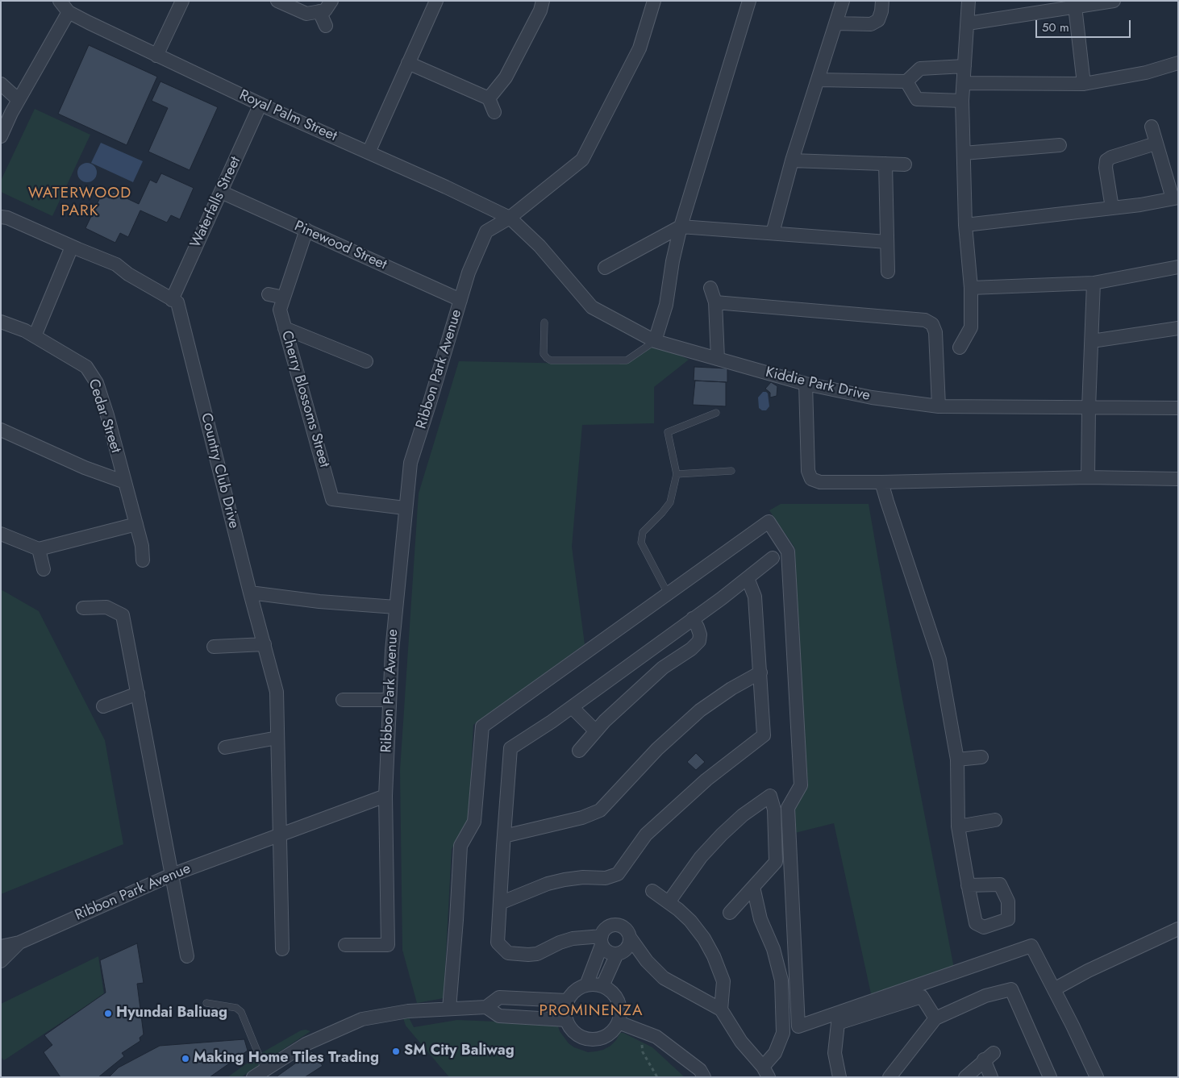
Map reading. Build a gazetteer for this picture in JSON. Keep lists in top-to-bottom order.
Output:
{
  "streets": {
    "street": [
      "Royal Palm Street",
      "Waterfalls Street",
      "Pinewood Street",
      "Ribbon Park Avenue",
      "Kiddie Park Drive",
      "Cherry Blossoms Street",
      "Cedar Street",
      "Country Club Drive"
    ]
  },
  "crossings": [
    ["Royal Palm Street", "Waterfalls Street"],
    ["Royal Palm Street", "Ribbon Park Avenue"],
    ["Royal Palm Street", "Kiddie Park Drive"],
    ["Waterfalls Street", "Pinewood Street"],
    ["Waterfalls Street", "Country Club Drive"],
    ["Pinewood Street", "Ribbon Park Avenue"],
    ["Pinewood Street", "Cherry Blossoms Street"],
    ["Ribbon Park Avenue", "Kiddie Park Drive"],
    ["Ribbon Park Avenue", "Cherry Blossoms Street"],
    ["Ribbon Park Avenue", "Country Club Drive"]
  ],
  "districts": ["WATERWOOD PARK", "PROMINENZA"],
  "places": ["Hyundai Baliuag", "SM City Baliwag", "Making Home Tiles Trading"],
  "scale_bar": "50 m"
}
